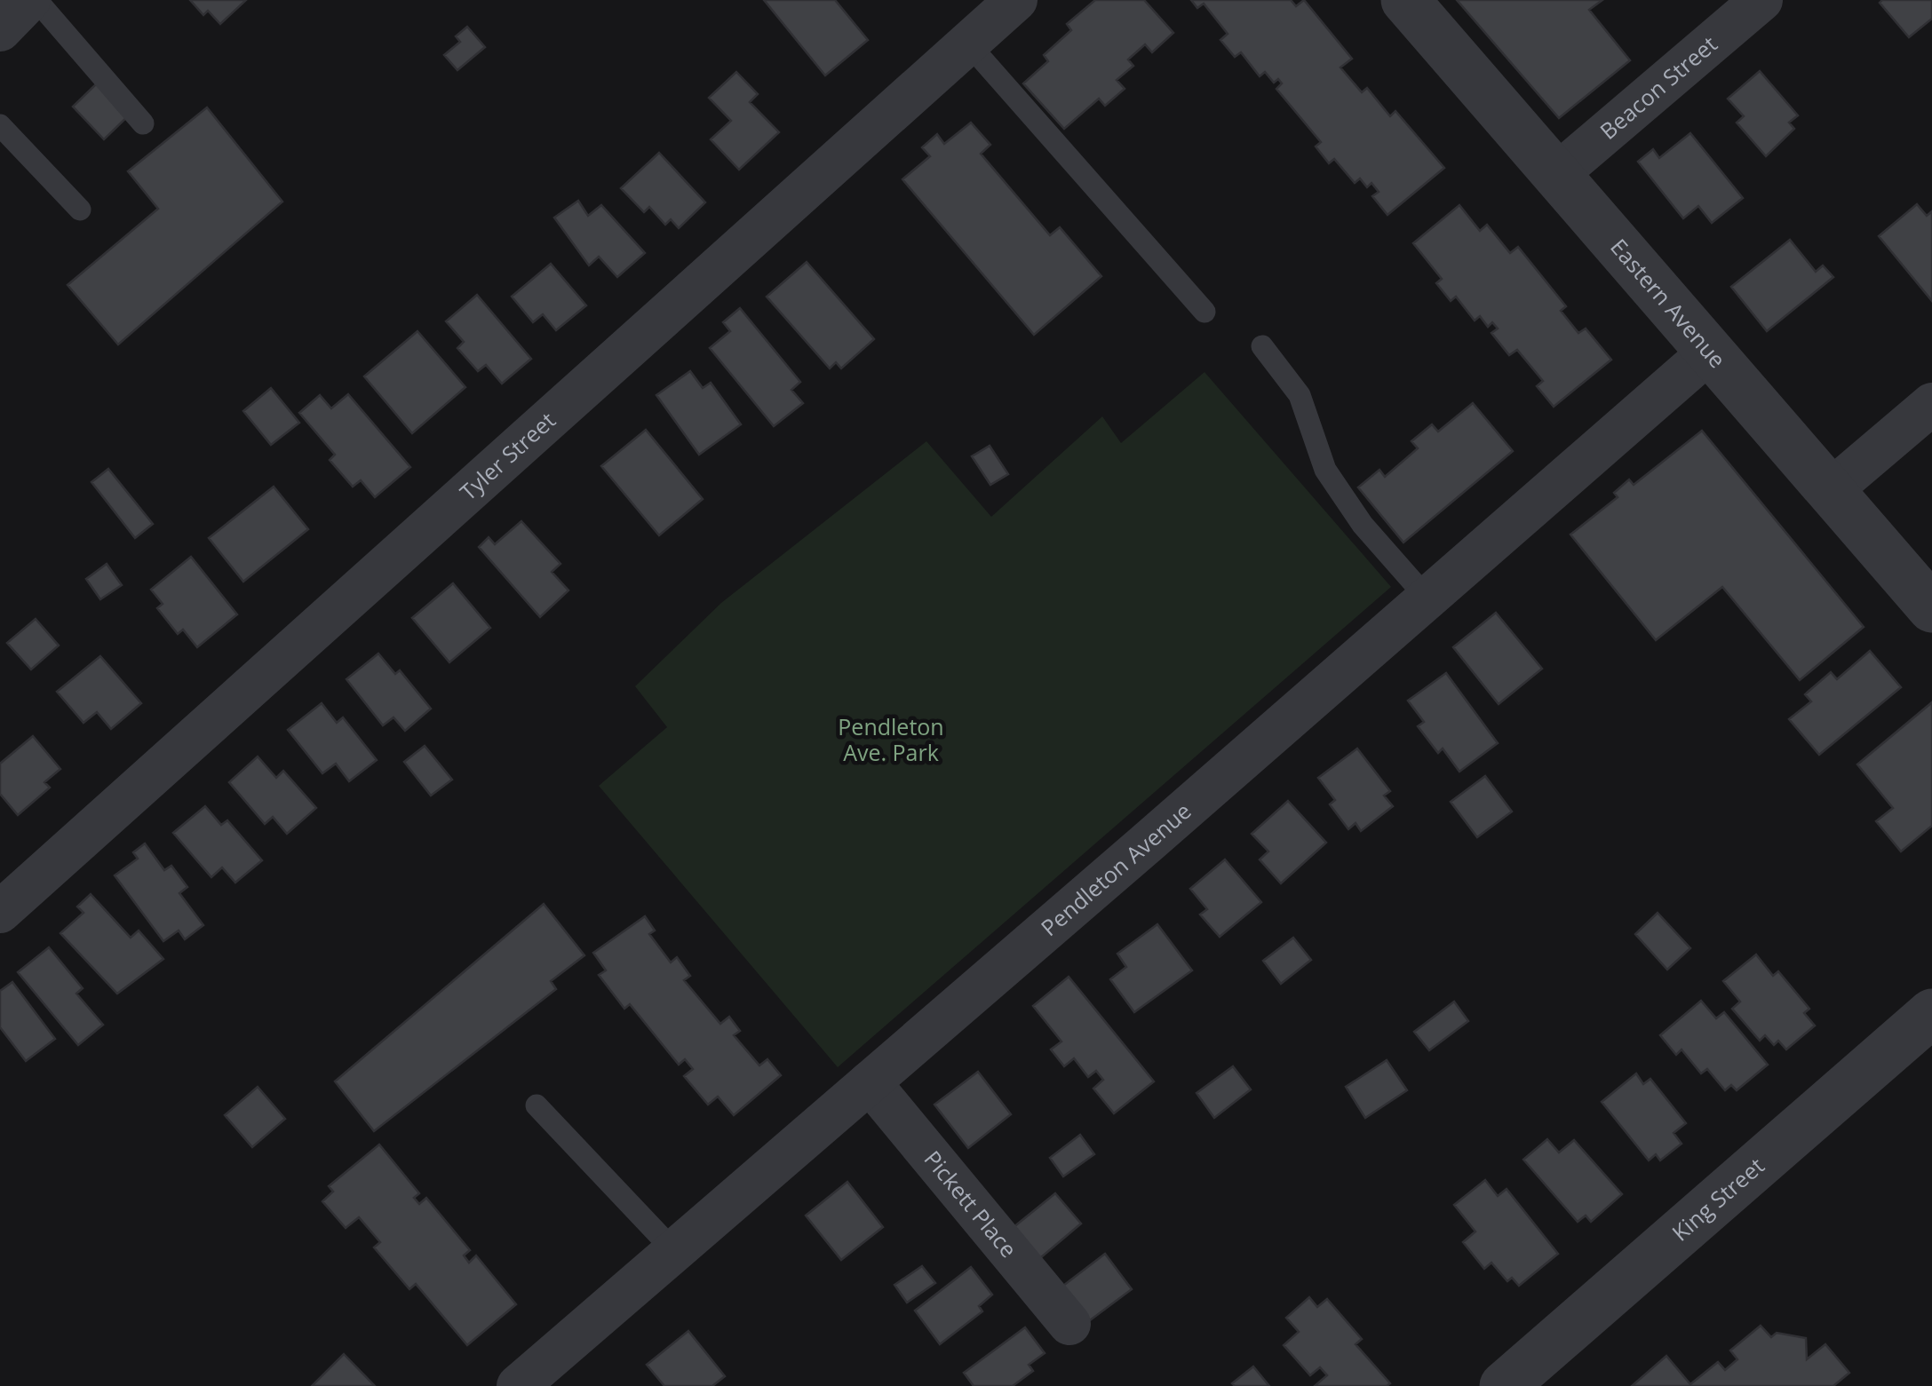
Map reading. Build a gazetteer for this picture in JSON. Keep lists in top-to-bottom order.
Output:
{
  "streets": {
    "street": [
      "Beacon Street",
      "Eastern Avenue",
      "Tyler Street",
      "Pendleton Avenue",
      "King Street",
      "Pickett Place"
    ]
  },
  "crossings": [
    ["Beacon Street", "Eastern Avenue"],
    ["Eastern Avenue", "Pendleton Avenue"],
    ["Pendleton Avenue", "Pickett Place"]
  ],
  "parks": ["Pendleton Ave. Park"]
}
